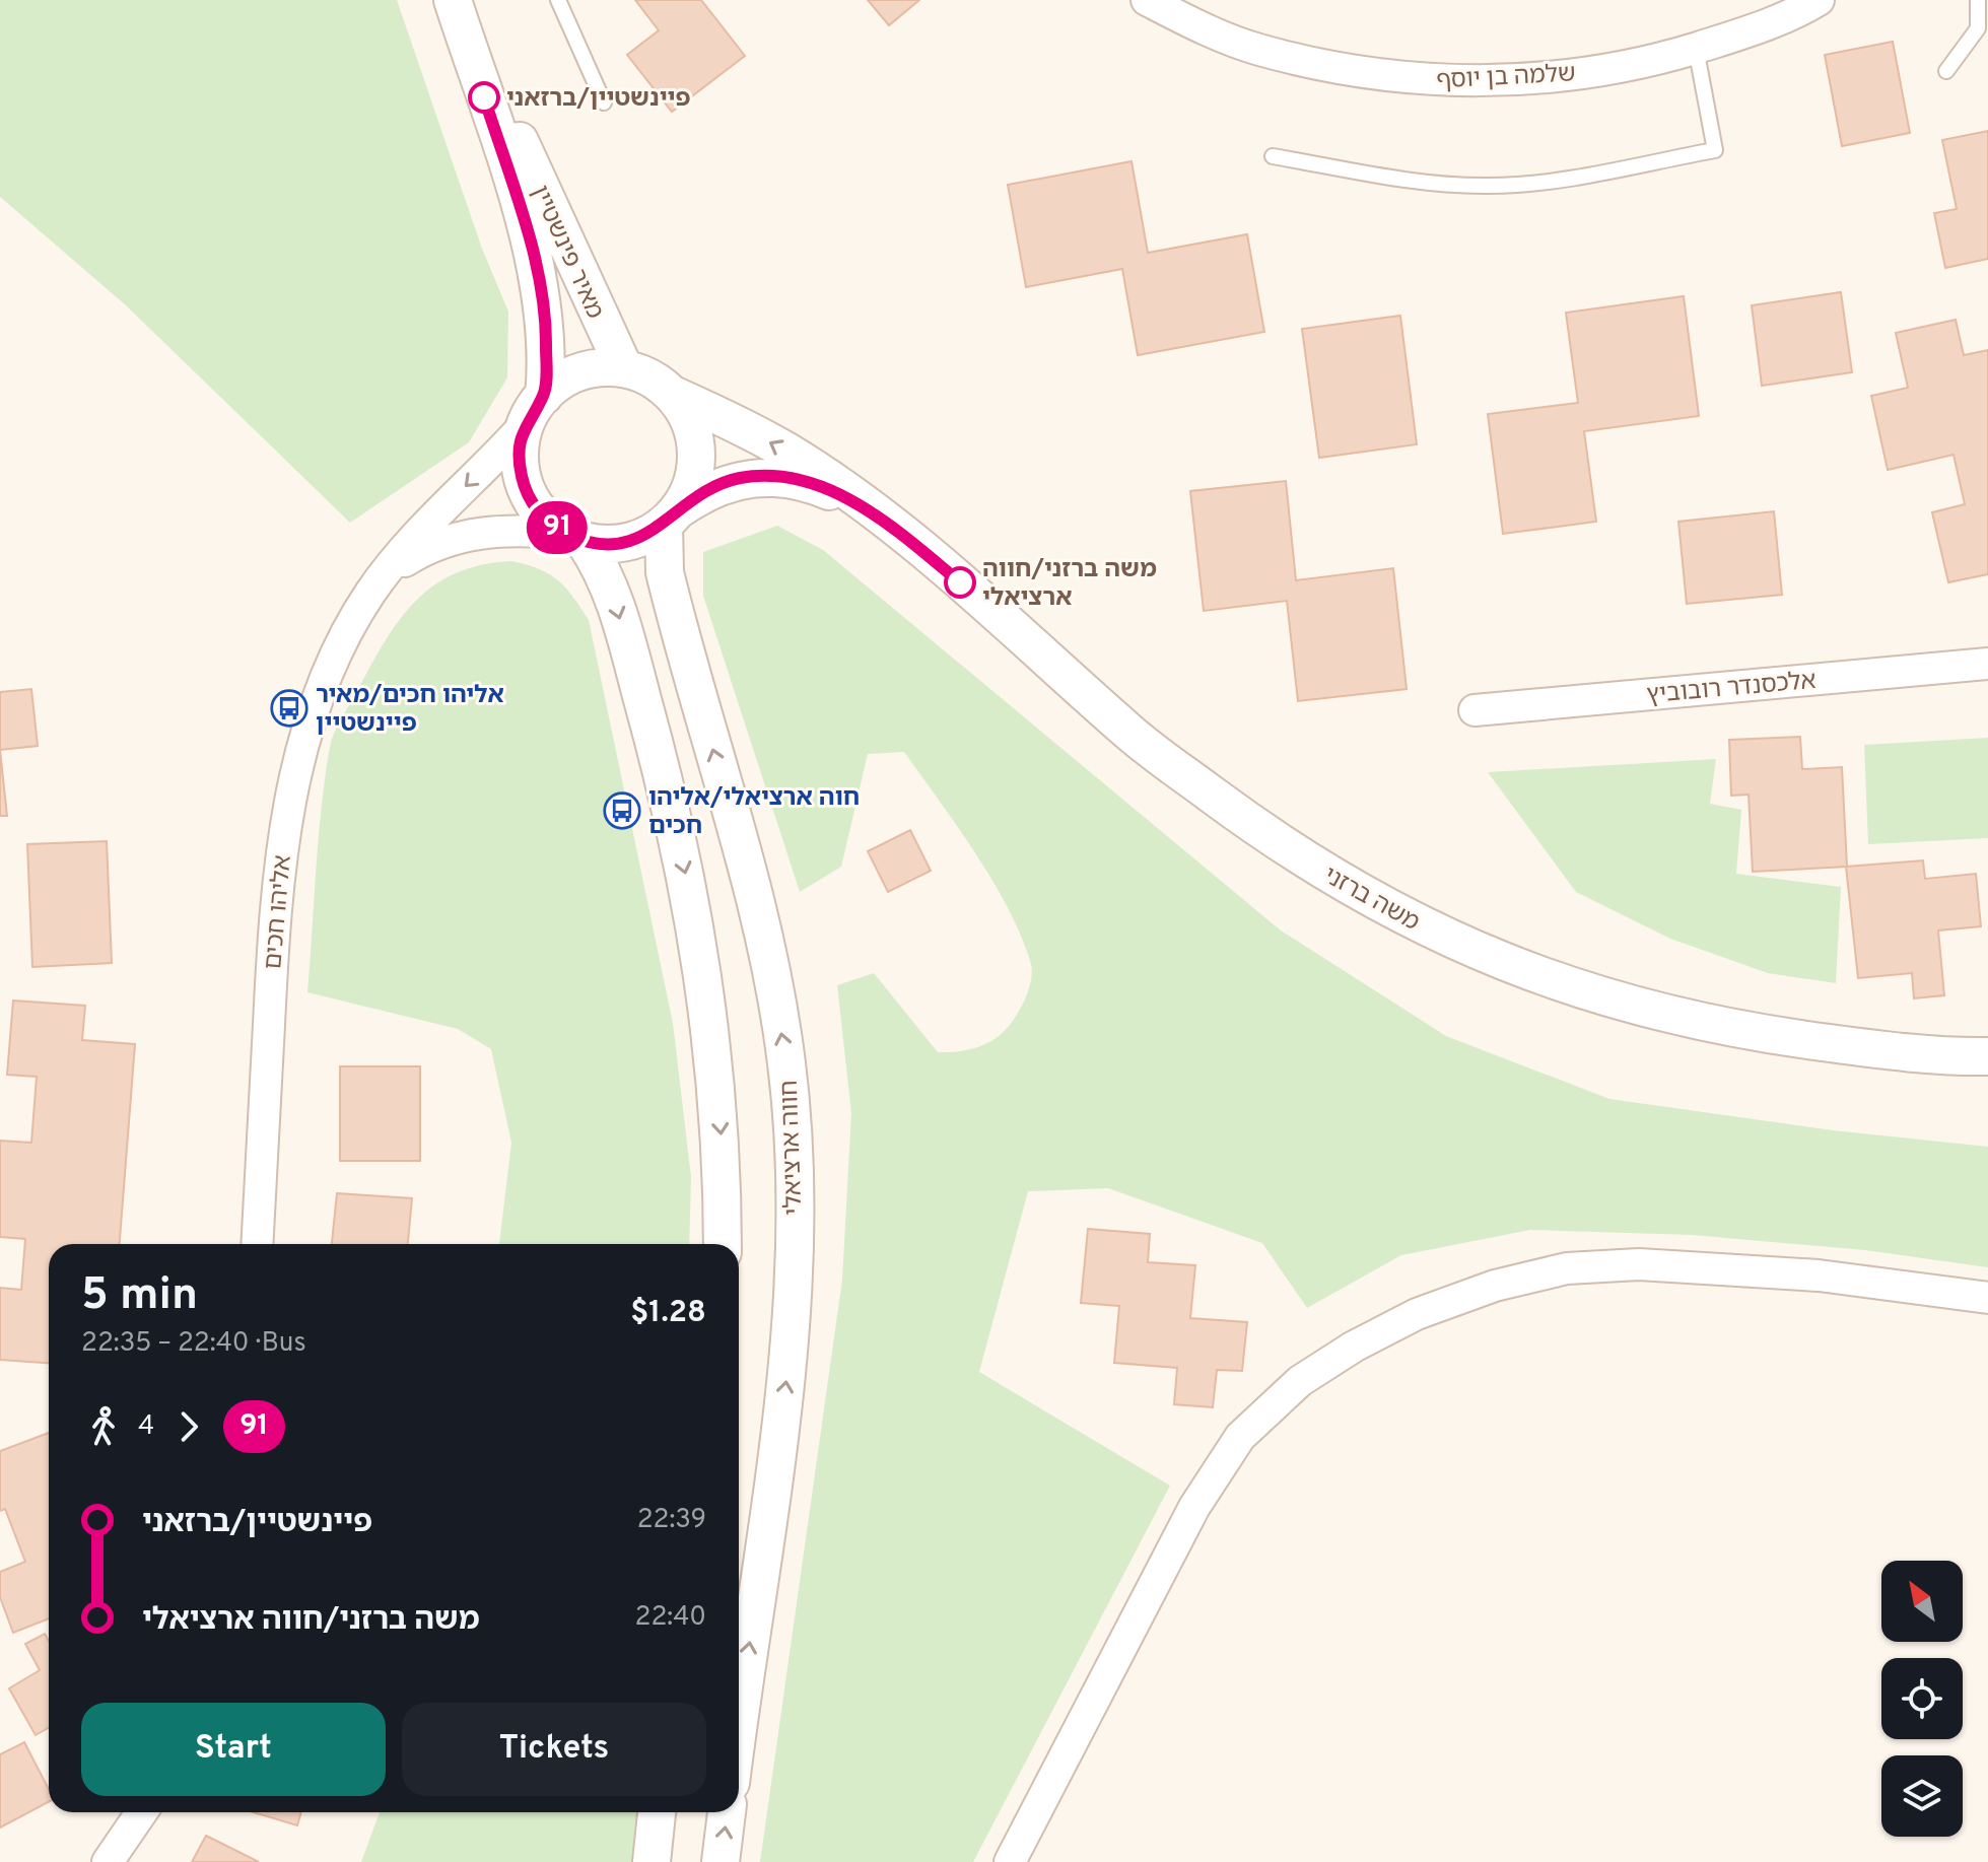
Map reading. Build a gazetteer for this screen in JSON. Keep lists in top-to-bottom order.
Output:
{
  "streets": {
    "street": [
      "שלמה בן יוסף",
      "מאיר פינשטיין",
      "אלכסנדר רובוביץ",
      "משה ברזני",
      "אליהו חכים",
      "חווה ארציאלי"
    ]
  },
  "crossings": [
    ["מאיר פינשטיין", "משה ברזני"],
    ["מאיר פינשטיין", "אליהו חכים"],
    ["מאיר פינשטיין", "חווה ארציאלי"],
    ["משה ברזני", "אליהו חכים"],
    ["משה ברזני", "חווה ארציאלי"],
    ["אליהו חכים", "חווה ארציאלי"]
  ],
  "places": {
    "other": ["פיינשטיין/ברזאני", "משה ברזני/חווה ארציאלי"],
    "bus stop": ["אליהו חכים/מאיר פיינשטיין", "חוה ארציאלי/אליהו חכים"]
  },
  "lines": ["bus line 91"],
  "north": "top left",
  "page": {
    "on_map": "91",
    "heading": ["5 min", "22:35 – 22:40 · Bus", "$1.28"],
    "legs": ["4", "91"],
    "list": [
      {
        "name": "פיינשטיין/ברזאני",
        "value": "22:39"
      },
      {
        "name": "משה ברזני/חווה ארציאלי",
        "value": "22:40"
      }
    ],
    "buttons": ["Start", "Tickets"]
  }
}
